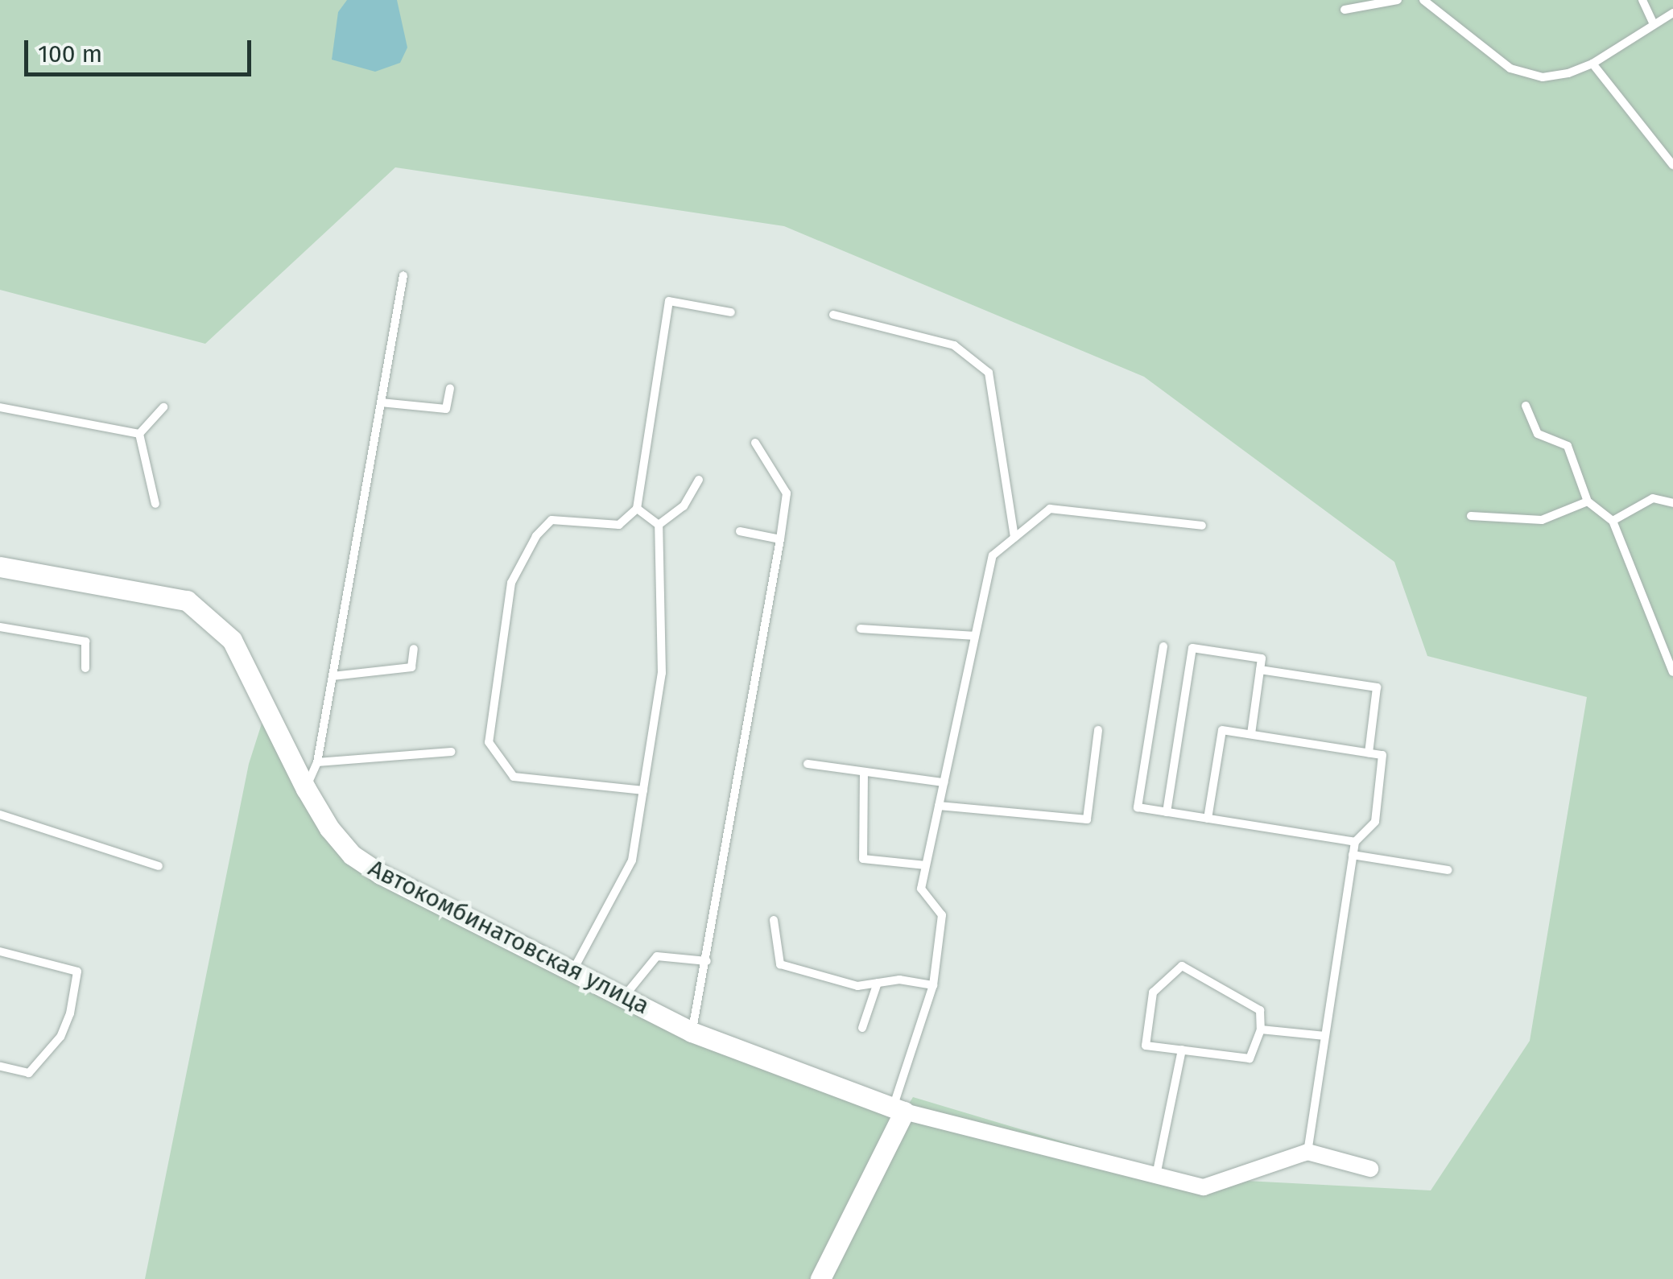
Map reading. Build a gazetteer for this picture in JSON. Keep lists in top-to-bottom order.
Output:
{
  "streets": {
    "street": ["Автокомбинатовская улица"]
  },
  "scale_bar": "100 m"
}
